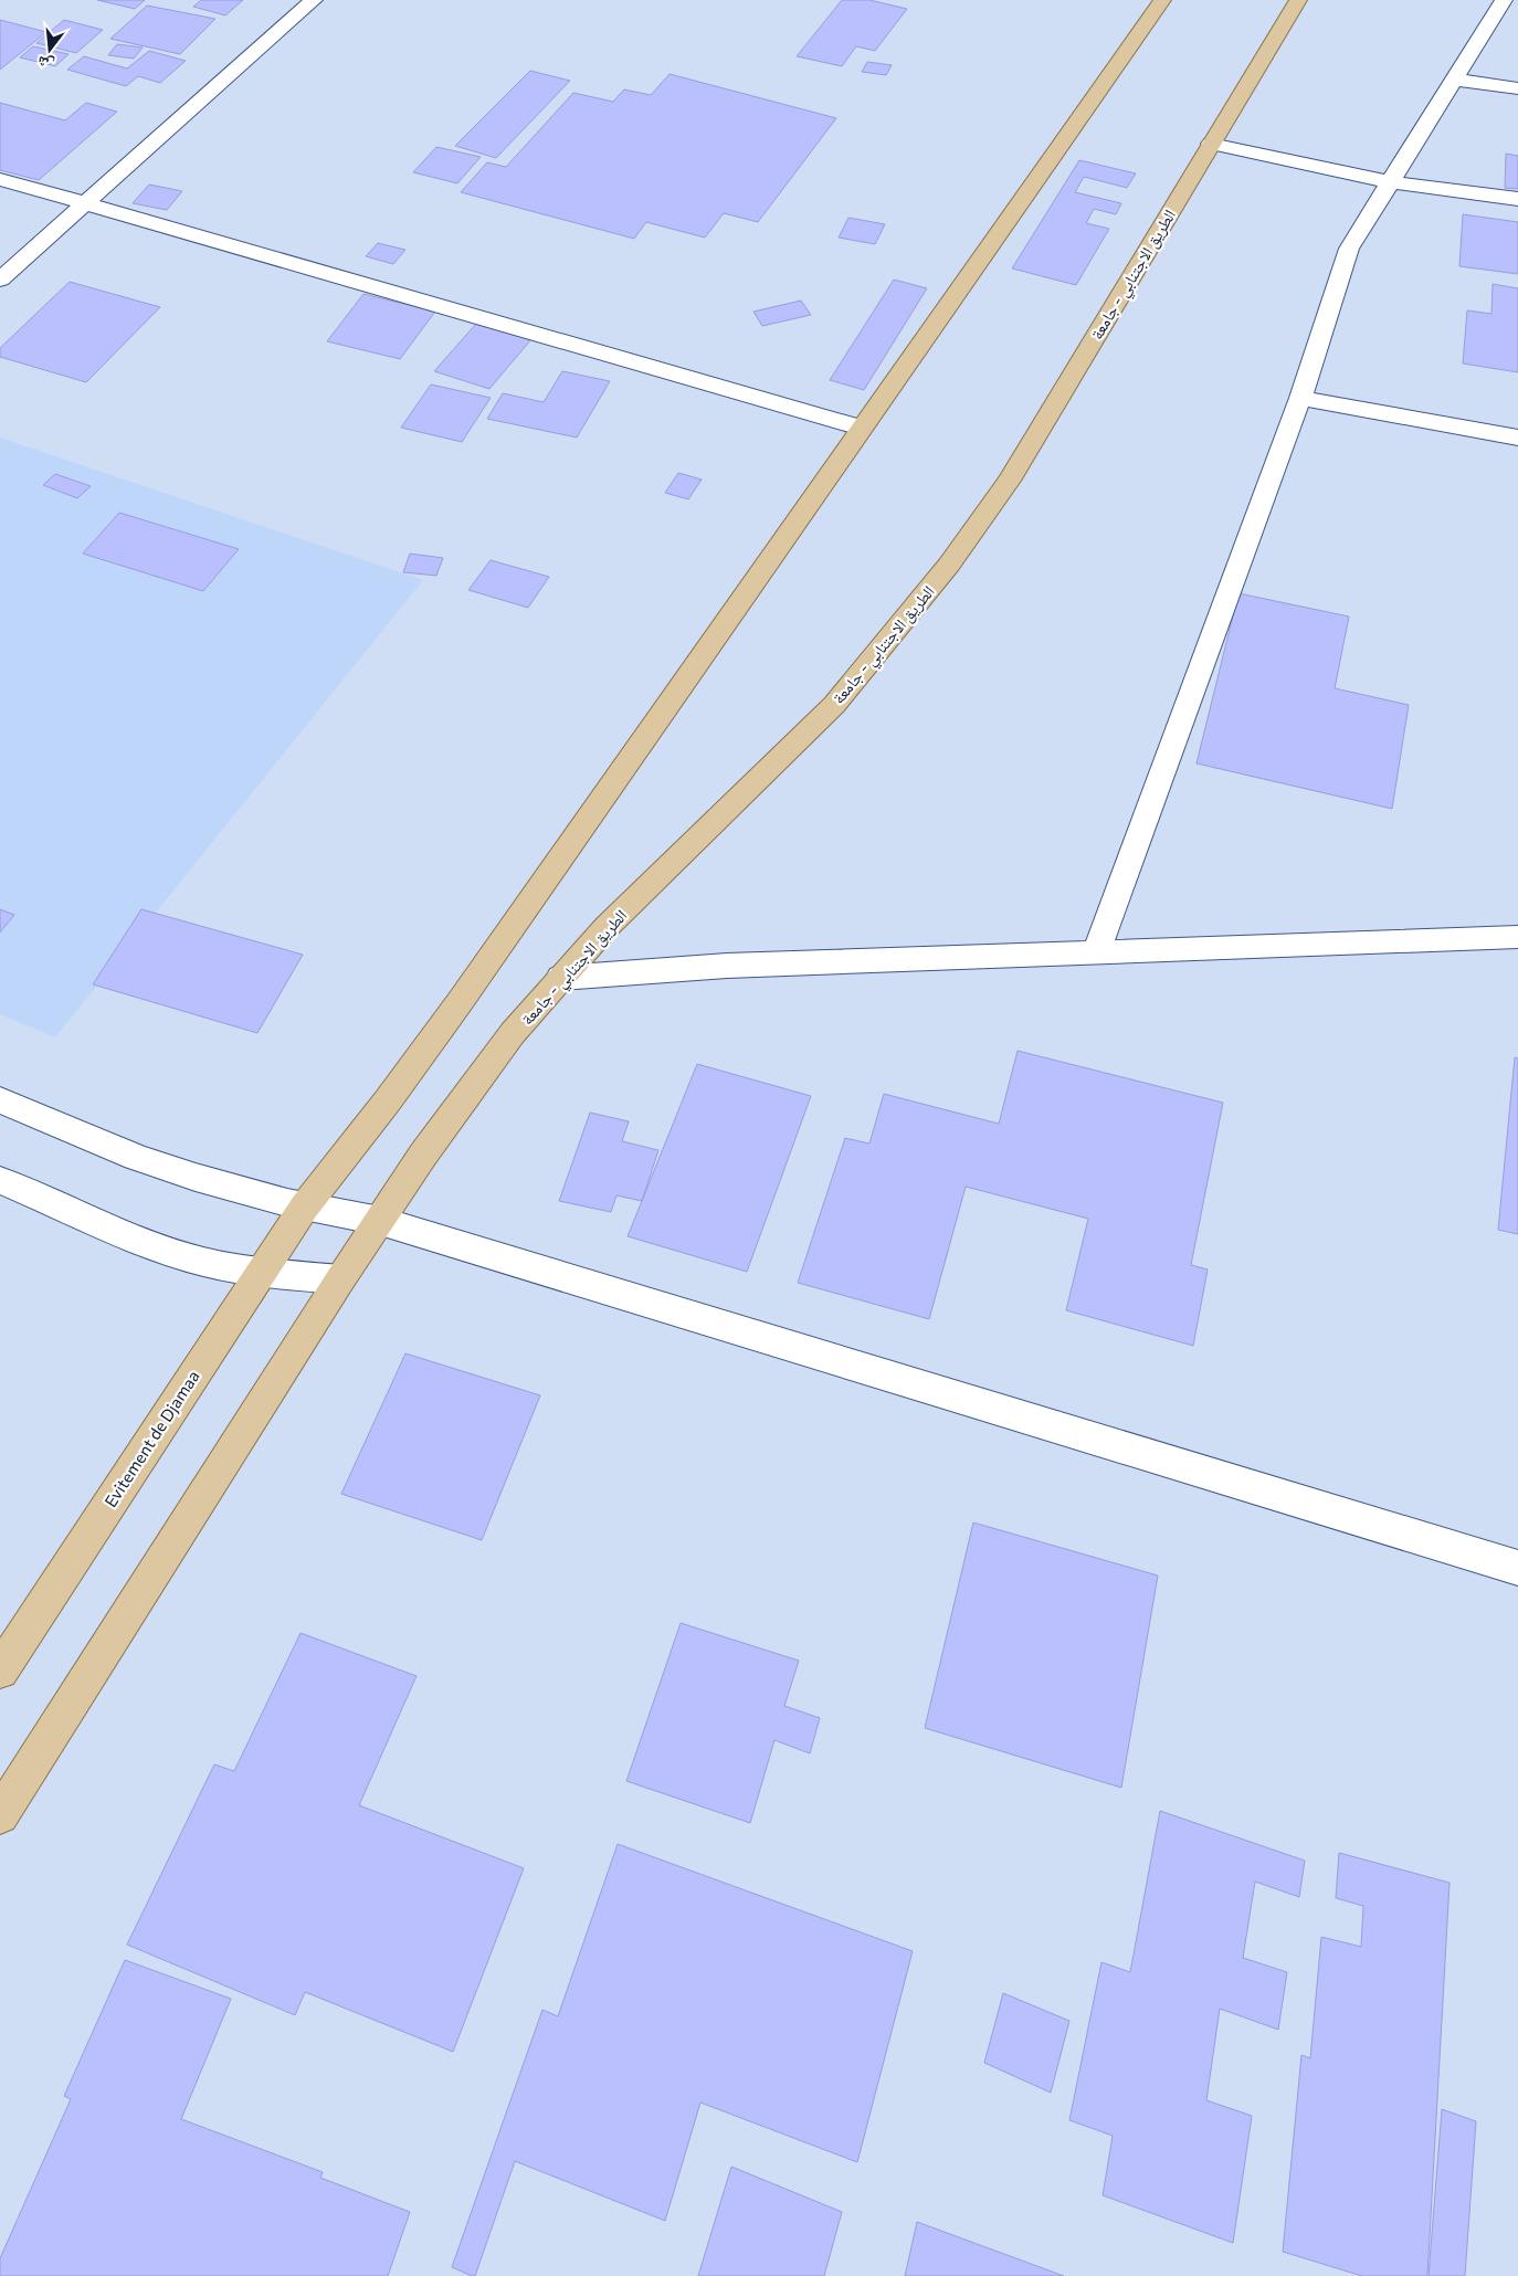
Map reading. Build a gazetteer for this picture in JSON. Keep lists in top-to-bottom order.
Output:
{
  "streets": {
    "main road": ["الطريق الاجتنابي - جامعة", "Evitement de Djamaa"]
  },
  "north": "bottom"
}
